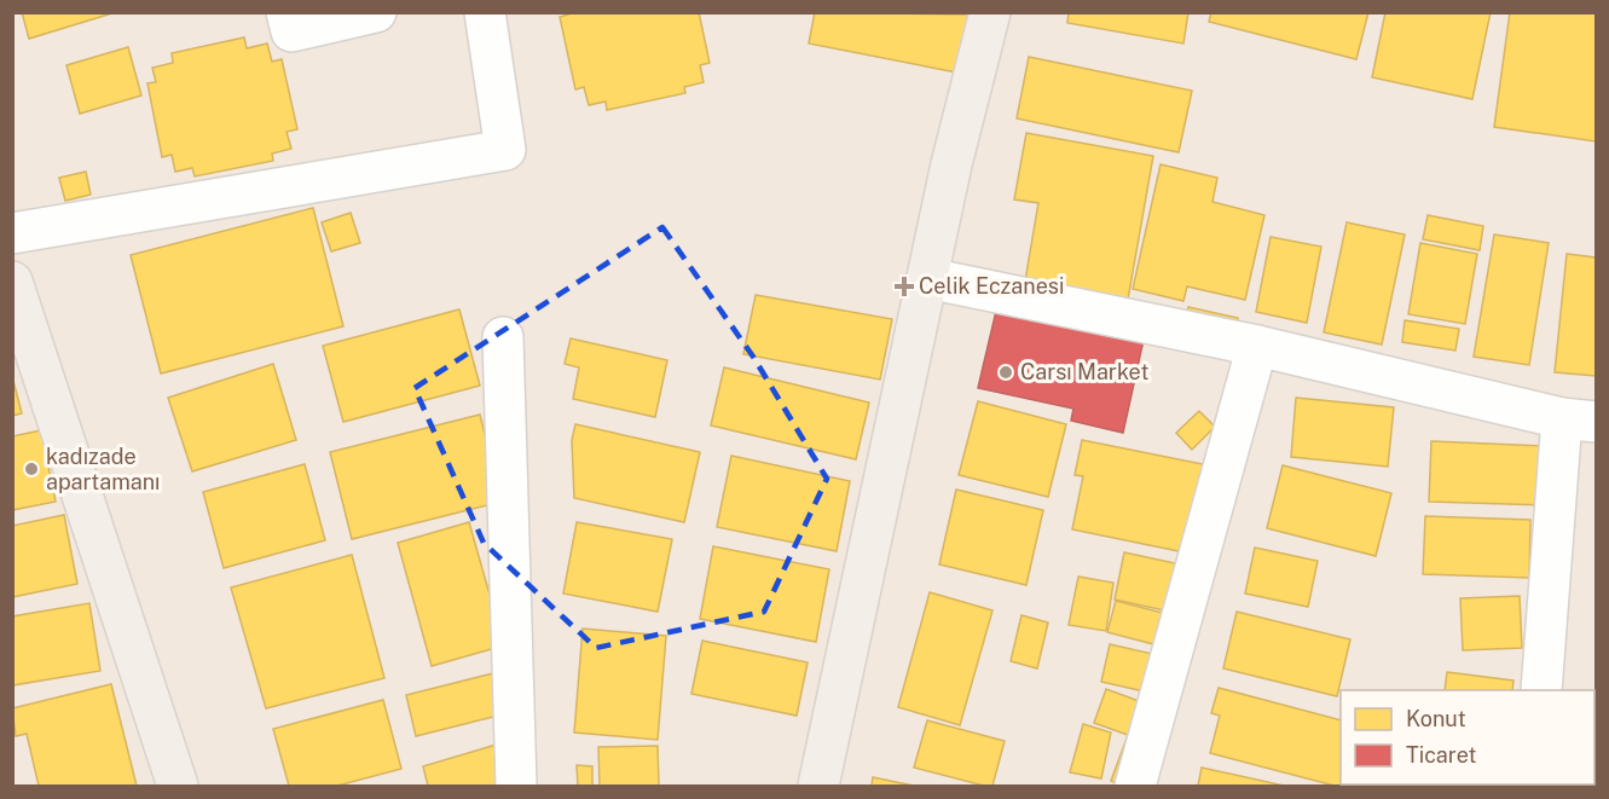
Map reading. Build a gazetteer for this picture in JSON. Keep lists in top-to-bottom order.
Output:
{
  "places": {
    "health": ["Celik Eczanesi"],
    "other": ["Carsı Market", "kadızade apartamanı"]
  },
  "legend": ["Konut", "Ticaret"]
}
